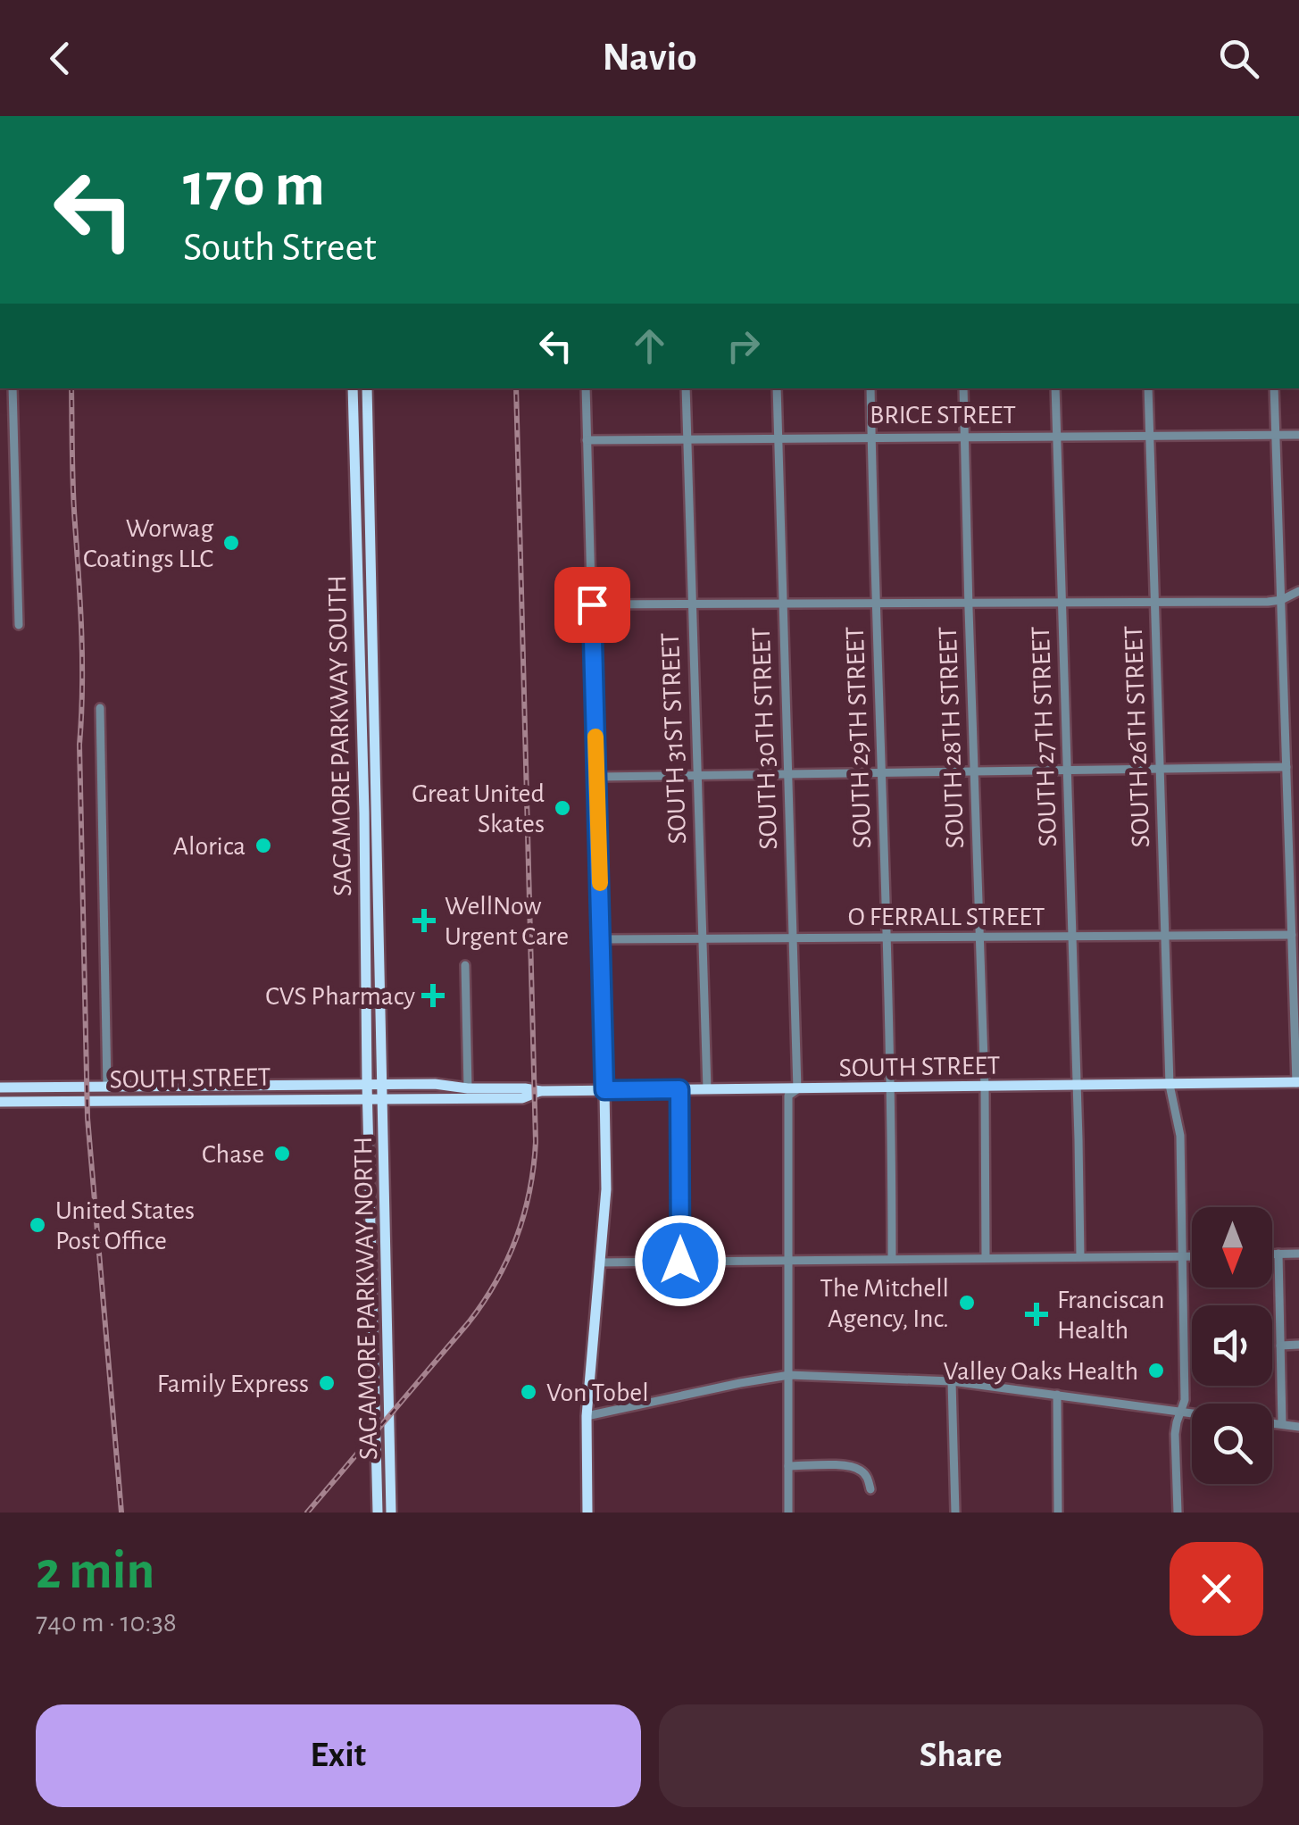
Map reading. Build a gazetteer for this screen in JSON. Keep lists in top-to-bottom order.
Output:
{
  "streets": {
    "main road": ["SAGAMORE PARKWAY SOUTH", "SOUTH STREET", "SAGAMORE PARKWAY NORTH"],
    "street": [
      "BRICE STREET",
      "SOUTH 27TH STREET",
      "SOUTH 26TH STREET",
      "SOUTH 29TH STREET",
      "SOUTH 28TH STREET",
      "SOUTH 31ST STREET",
      "SOUTH 30TH STREET",
      "O FERRALL STREET"
    ]
  },
  "crossings": [
    ["BRICE STREET", "SOUTH 27TH STREET"],
    ["BRICE STREET", "SOUTH 26TH STREET"],
    ["BRICE STREET", "SOUTH 29TH STREET"],
    ["BRICE STREET", "SOUTH 28TH STREET"],
    ["BRICE STREET", "SOUTH 31ST STREET"],
    ["BRICE STREET", "SOUTH 30TH STREET"],
    ["SAGAMORE PARKWAY SOUTH", "SOUTH STREET"],
    ["SAGAMORE PARKWAY SOUTH", "SAGAMORE PARKWAY NORTH"],
    ["SOUTH 27TH STREET", "O FERRALL STREET"],
    ["SOUTH 27TH STREET", "SOUTH STREET"],
    ["SOUTH 26TH STREET", "O FERRALL STREET"],
    ["SOUTH 26TH STREET", "SOUTH STREET"],
    ["SOUTH 29TH STREET", "O FERRALL STREET"],
    ["SOUTH 29TH STREET", "SOUTH STREET"],
    ["SOUTH 28TH STREET", "O FERRALL STREET"],
    ["SOUTH 28TH STREET", "SOUTH STREET"],
    ["SOUTH 31ST STREET", "O FERRALL STREET"],
    ["SOUTH 31ST STREET", "SOUTH STREET"],
    ["SOUTH 30TH STREET", "O FERRALL STREET"],
    ["SOUTH 30TH STREET", "SOUTH STREET"],
    ["SOUTH STREET", "SAGAMORE PARKWAY NORTH"]
  ],
  "places": {
    "other": [
      "Worwag Coatings LLC",
      "Great United Skates",
      "Alorica",
      "Chase",
      "United States Post Office",
      "The Mitchell Agency, Inc.",
      "Valley Oaks Health",
      "Family Express",
      "Von Tobel"
    ],
    "health": ["WellNow Urgent Care", "CVS Pharmacy", "Franciscan Health"]
  },
  "north": "bottom",
  "page": {
    "header": "Navio",
    "turn": ["170 m", "South Street"],
    "heading": ["2 min", "740 m · 10:38"],
    "buttons": ["Exit", "Share"]
  }
}
